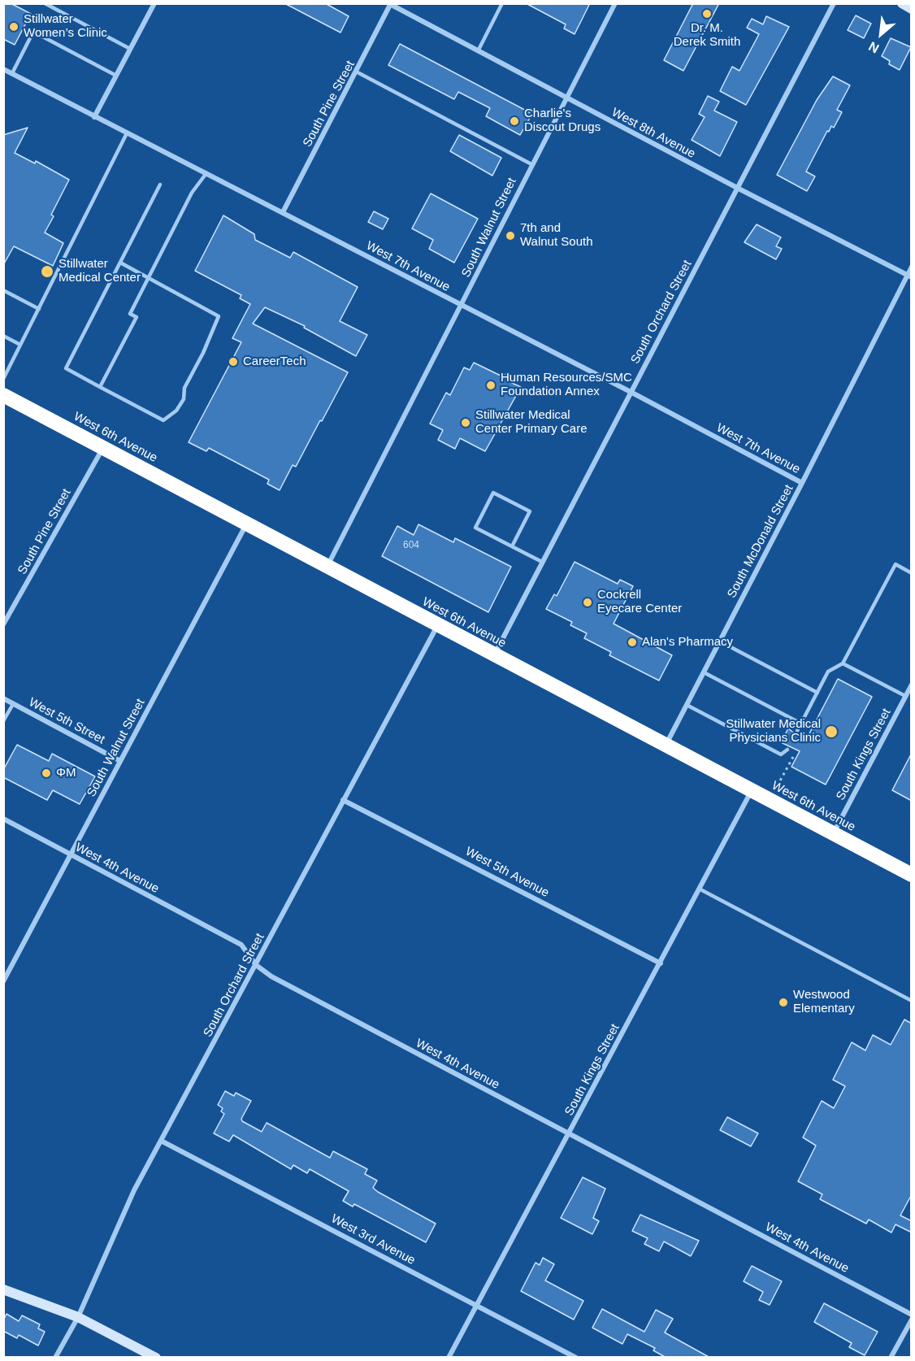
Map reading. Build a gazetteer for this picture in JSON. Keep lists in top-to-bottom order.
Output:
{
  "streets": {
    "highway": ["West 6th Avenue"],
    "street": [
      "South Pine Street",
      "West 8th Avenue",
      "South Walnut Street",
      "West 7th Avenue",
      "South Orchard Street",
      "South McDonald Street",
      "West 5th Street",
      "South Kings Street",
      "West 4th Avenue",
      "West 5th Avenue",
      "West 3rd Avenue"
    ]
  },
  "crossings": [
    ["South Pine Street", "West 8th Avenue"],
    ["South Pine Street", "West 7th Avenue"],
    ["South Pine Street", "West 6th Avenue"],
    ["West 8th Avenue", "South Walnut Street"],
    ["West 8th Avenue", "South Orchard Street"],
    ["West 8th Avenue", "South McDonald Street"],
    ["South Walnut Street", "West 7th Avenue"],
    ["South Walnut Street", "West 6th Avenue"],
    ["South Walnut Street", "West 5th Street"],
    ["South Walnut Street", "West 4th Avenue"],
    ["West 7th Avenue", "South Orchard Street"],
    ["West 7th Avenue", "South McDonald Street"],
    ["South Orchard Street", "West 6th Avenue"],
    ["South Orchard Street", "West 4th Avenue"],
    ["South Orchard Street", "West 5th Avenue"],
    ["South Orchard Street", "West 3rd Avenue"],
    ["West 6th Avenue", "South McDonald Street"],
    ["West 6th Avenue", "South Kings Street"],
    ["South Kings Street", "West 4th Avenue"],
    ["South Kings Street", "West 5th Avenue"],
    ["South Kings Street", "West 3rd Avenue"]
  ],
  "places": [
    "Dr. M. Derek Smith",
    "Stillwater Women’s Clinic",
    "Charlie's Discout Drugs",
    "7th and Walnut South",
    "Stillwater Medical Center",
    "CareerTech",
    "Human Resources/SMC Foundation Annex",
    "Stillwater Medical Center Primary Care",
    "Cockrell Eyecare Center",
    "Alan's Pharmacy",
    "Stillwater Medical Physicians Clinic",
    "ΦΜ",
    "Westwood Elementary"
  ],
  "house_numbers": ["604"],
  "north": "bottom left"
}
